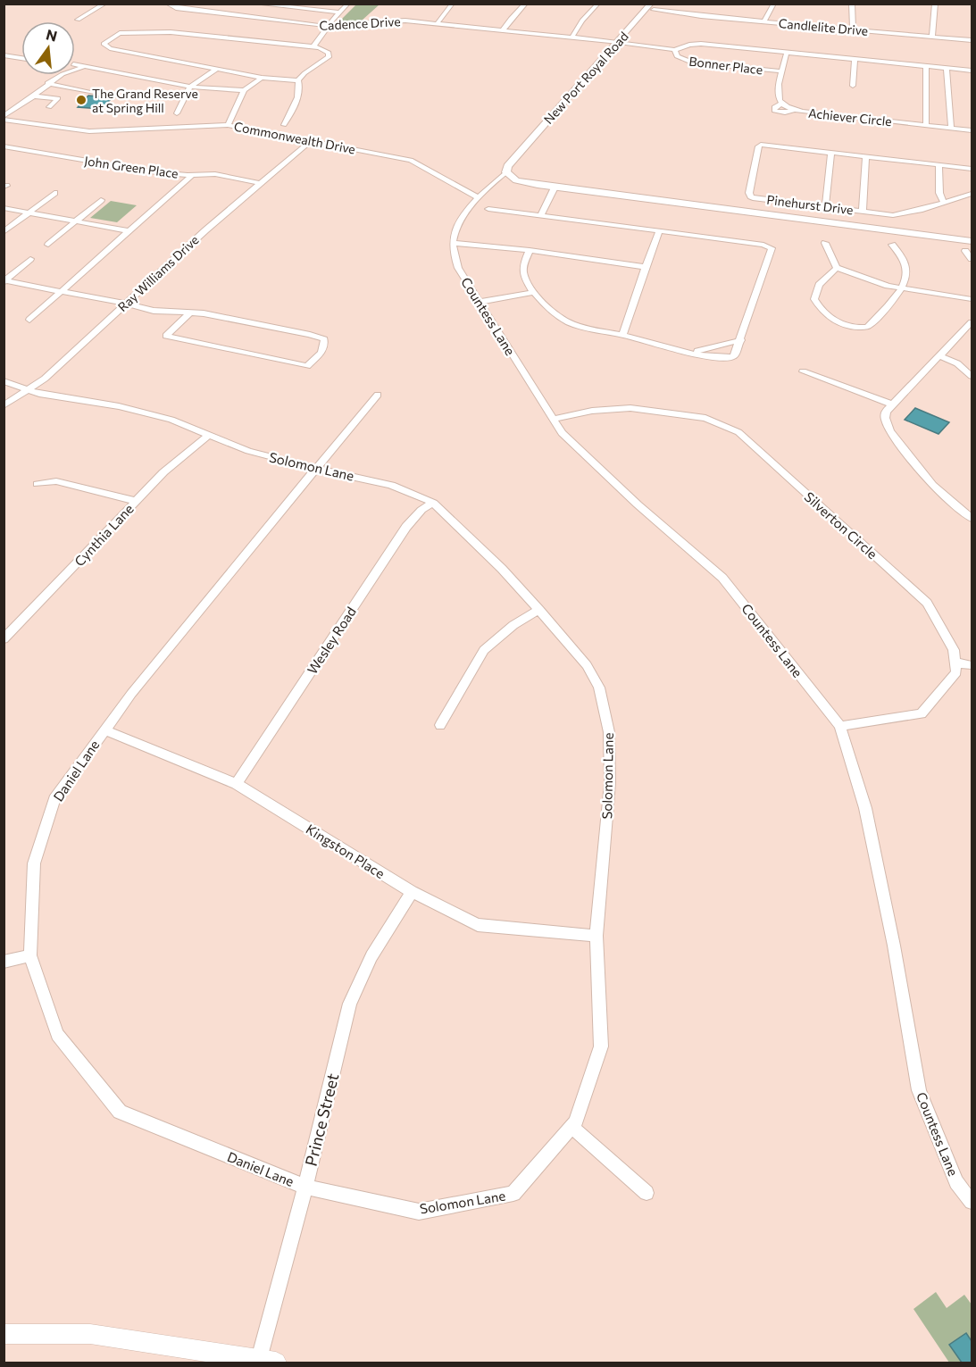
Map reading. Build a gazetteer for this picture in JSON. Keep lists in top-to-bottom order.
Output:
{
  "streets": {
    "main road": ["New Port Royal Road"],
    "street": [
      "Cadence Drive",
      "Candlelite Drive",
      "Bonner Place",
      "Achiever Circle",
      "Commonwealth Drive",
      "John Green Place",
      "Pinehurst Drive",
      "Ray Williams Drive",
      "Countess Lane",
      "Solomon Lane",
      "Silverton Circle",
      "Cynthia Lane",
      "Wesley Road",
      "Daniel Lane",
      "Kingston Place",
      "Prince Street"
    ]
  },
  "crossings": [
    ["Cadence Drive", "New Port Royal Road"],
    ["Candlelite Drive", "New Port Royal Road"],
    ["Commonwealth Drive", "Ray Williams Drive"],
    ["John Green Place", "Ray Williams Drive"],
    ["Ray Williams Drive", "Solomon Lane"],
    ["Countess Lane", "Silverton Circle"],
    ["Solomon Lane", "Cynthia Lane"],
    ["Solomon Lane", "Wesley Road"],
    ["Solomon Lane", "Daniel Lane"],
    ["Solomon Lane", "Kingston Place"],
    ["Solomon Lane", "Prince Street"],
    ["Wesley Road", "Kingston Place"],
    ["Daniel Lane", "Kingston Place"],
    ["Daniel Lane", "Prince Street"],
    ["Kingston Place", "Prince Street"]
  ],
  "places": ["The Grand Reserve at Spring Hill"],
  "north": "top"
}
